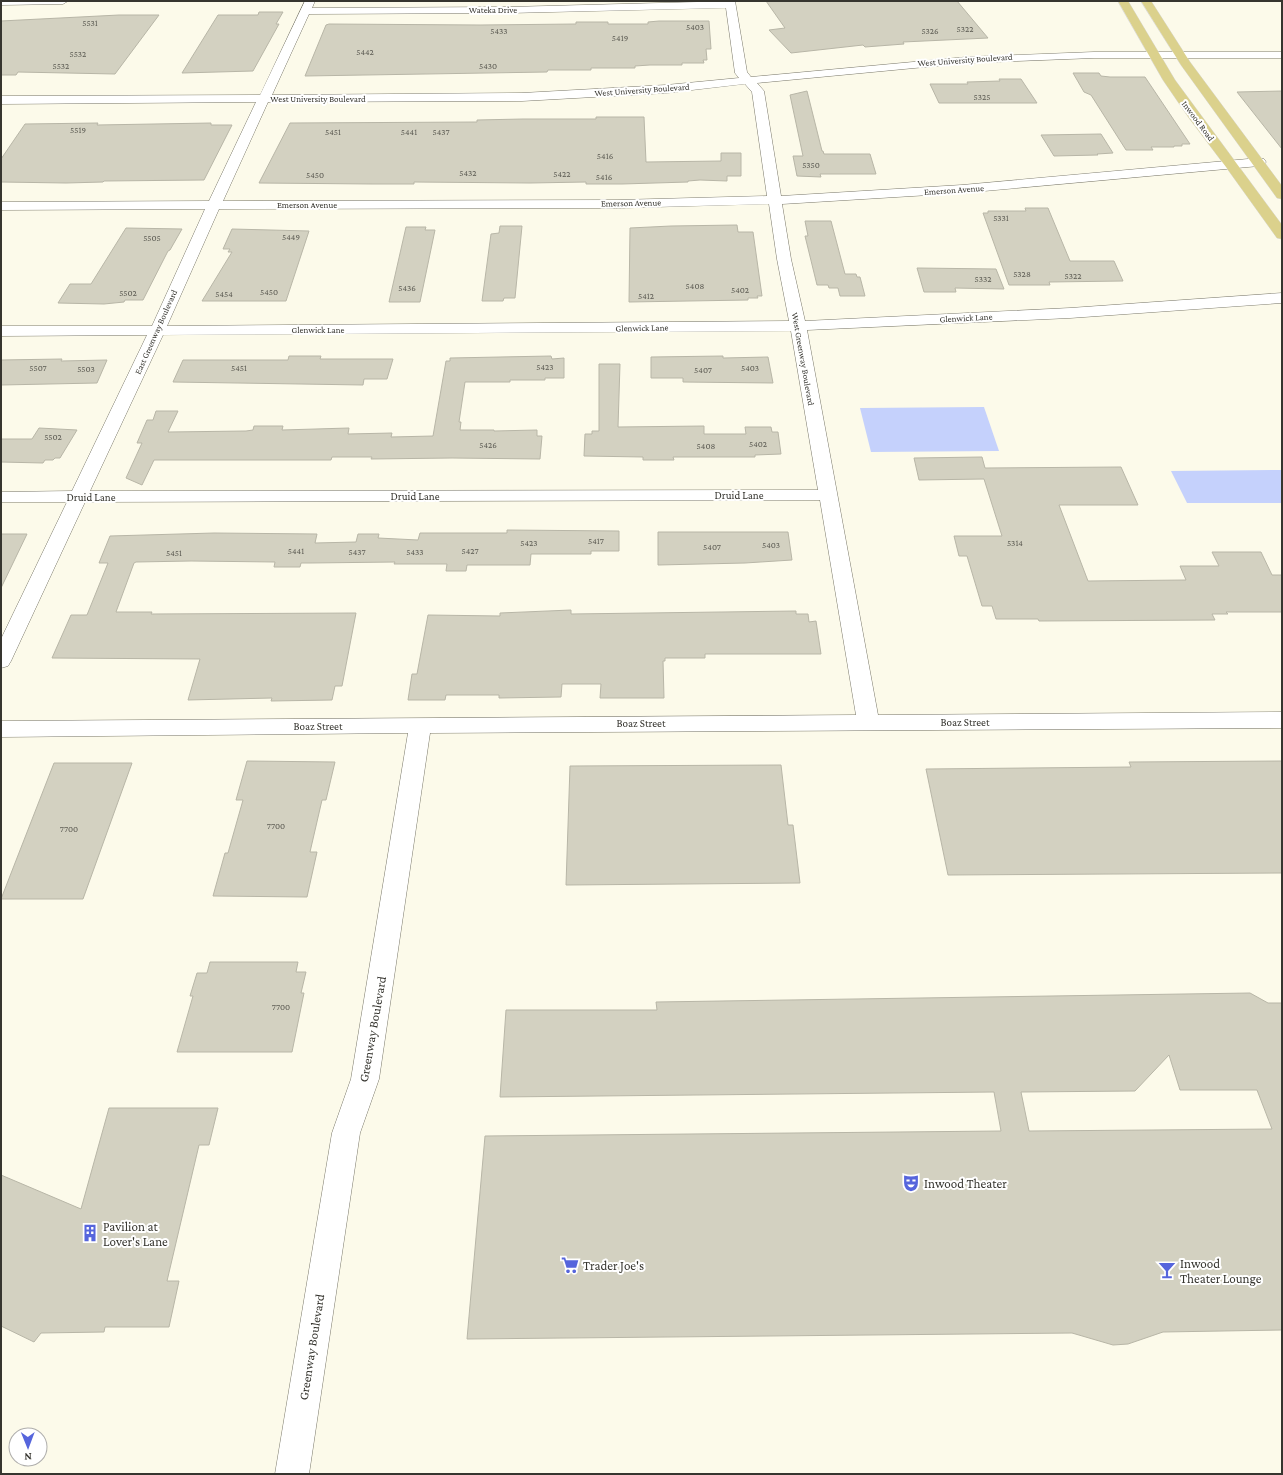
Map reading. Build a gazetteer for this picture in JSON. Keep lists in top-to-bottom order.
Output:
{
  "streets": {
    "main road": ["Inwood Road"],
    "street": [
      "Wateka Drive",
      "West University Boulevard",
      "Emerson Avenue",
      "Glenwick Lane",
      "East Greenway Boulevard",
      "West Greenway Boulevard",
      "Druid Lane",
      "Boaz Street",
      "Greenway Boulevard"
    ]
  },
  "crossings": [
    ["Wateka Drive", "East Greenway Boulevard"],
    ["Wateka Drive", "West Greenway Boulevard"],
    ["West University Boulevard", "Inwood Road"],
    ["West University Boulevard", "East Greenway Boulevard"],
    ["West University Boulevard", "West Greenway Boulevard"],
    ["Inwood Road", "Emerson Avenue"],
    ["Emerson Avenue", "East Greenway Boulevard"],
    ["Emerson Avenue", "West Greenway Boulevard"],
    ["Glenwick Lane", "East Greenway Boulevard"],
    ["Glenwick Lane", "West Greenway Boulevard"],
    ["East Greenway Boulevard", "Druid Lane"],
    ["West Greenway Boulevard", "Druid Lane"],
    ["West Greenway Boulevard", "Boaz Street"],
    ["Boaz Street", "Greenway Boulevard"]
  ],
  "places": {
    "theatre": ["Inwood Theater"],
    "building": ["Pavilion at Lover's Lane"],
    "supermarket": ["Trader Joe's"],
    "bar": ["Inwood Theater Lounge"]
  },
  "house_numbers": [
    "5531",
    "5403",
    "5322",
    "5433",
    "5326",
    "5419",
    "5442",
    "5532",
    "5532",
    "5430",
    "5325",
    "5519",
    "5451",
    "5441",
    "5437",
    "5416",
    "5350",
    "5432",
    "5422",
    "5450",
    "5416",
    "5331",
    "5449",
    "5505",
    "5328",
    "5322",
    "5332",
    "5408",
    "5436",
    "5402",
    "5450",
    "5502",
    "5454",
    "5412",
    "5423",
    "5507",
    "5451",
    "5403",
    "5503",
    "5407",
    "5502",
    "5402",
    "5426",
    "5408",
    "5417",
    "5423",
    "5314",
    "5403",
    "5407",
    "5441",
    "5427",
    "5437",
    "5433",
    "5451",
    "7700",
    "7700",
    "7700"
  ],
  "north": "bottom"
}
